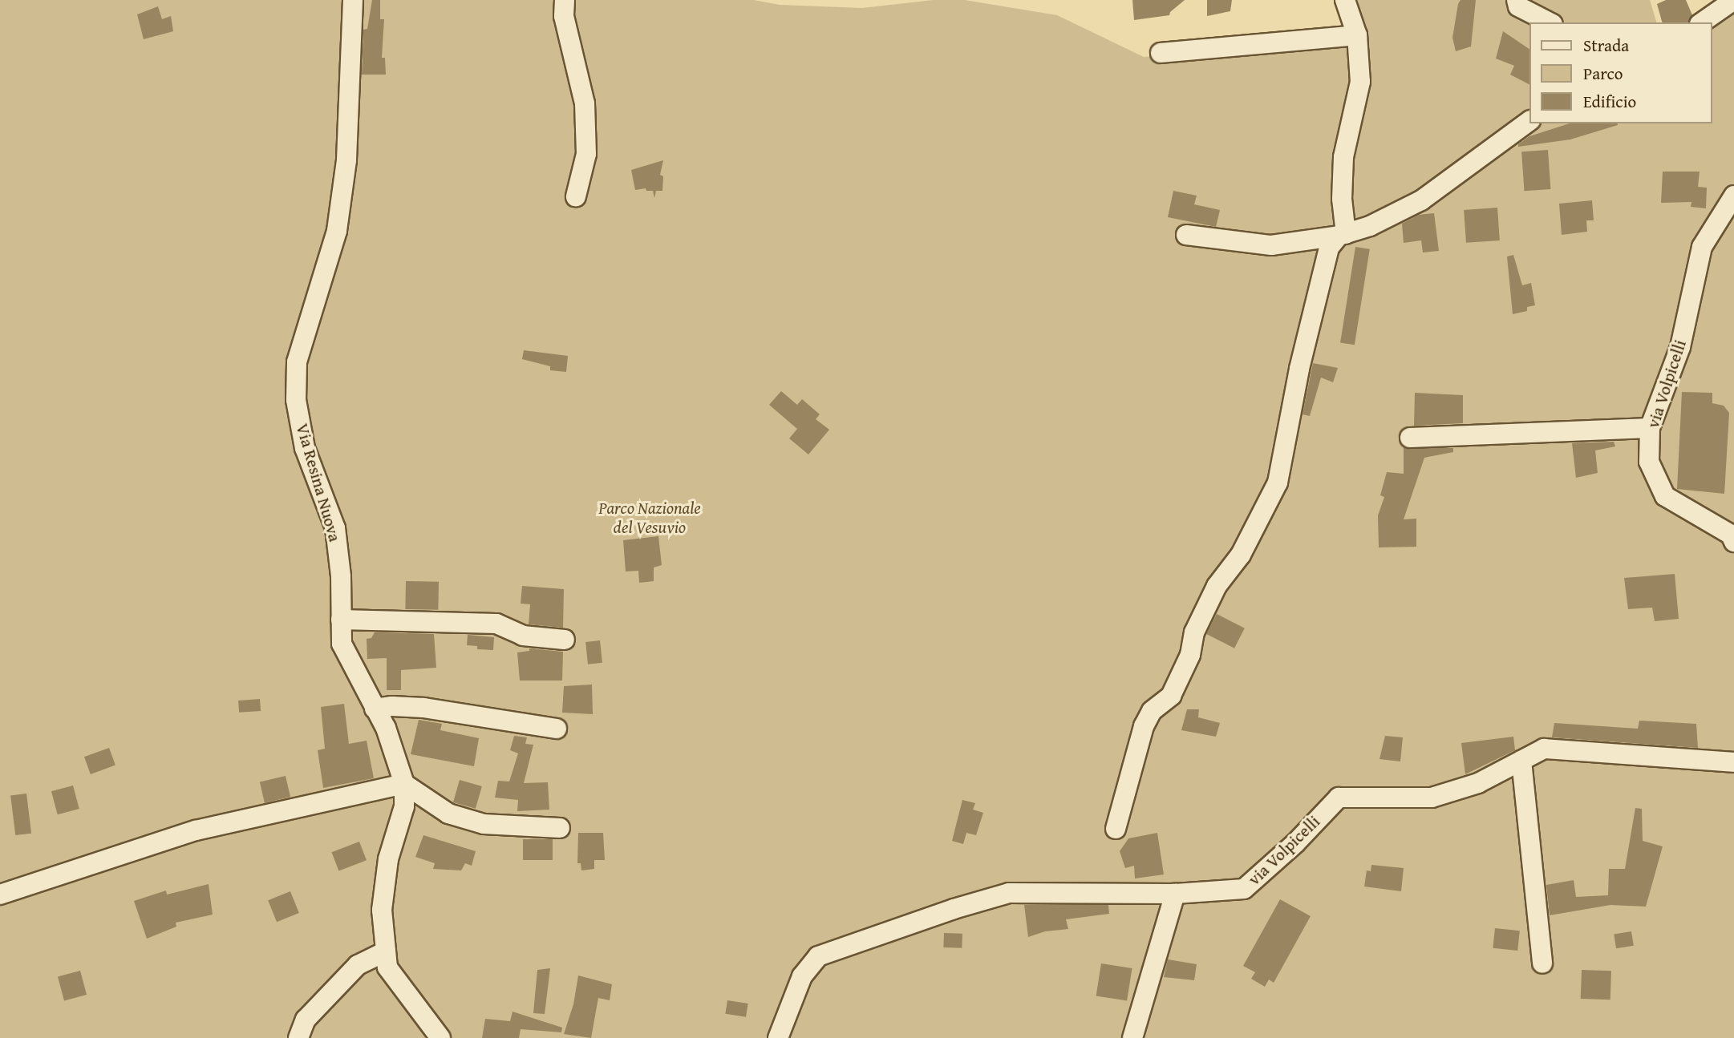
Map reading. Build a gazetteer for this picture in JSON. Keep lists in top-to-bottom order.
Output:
{
  "streets": {
    "street": ["via Volpicelli", "Via Resina Nuova"]
  },
  "parks": ["Parco Nazionale del Vesuvio"],
  "legend": ["Strada", "Parco", "Edificio"]
}
